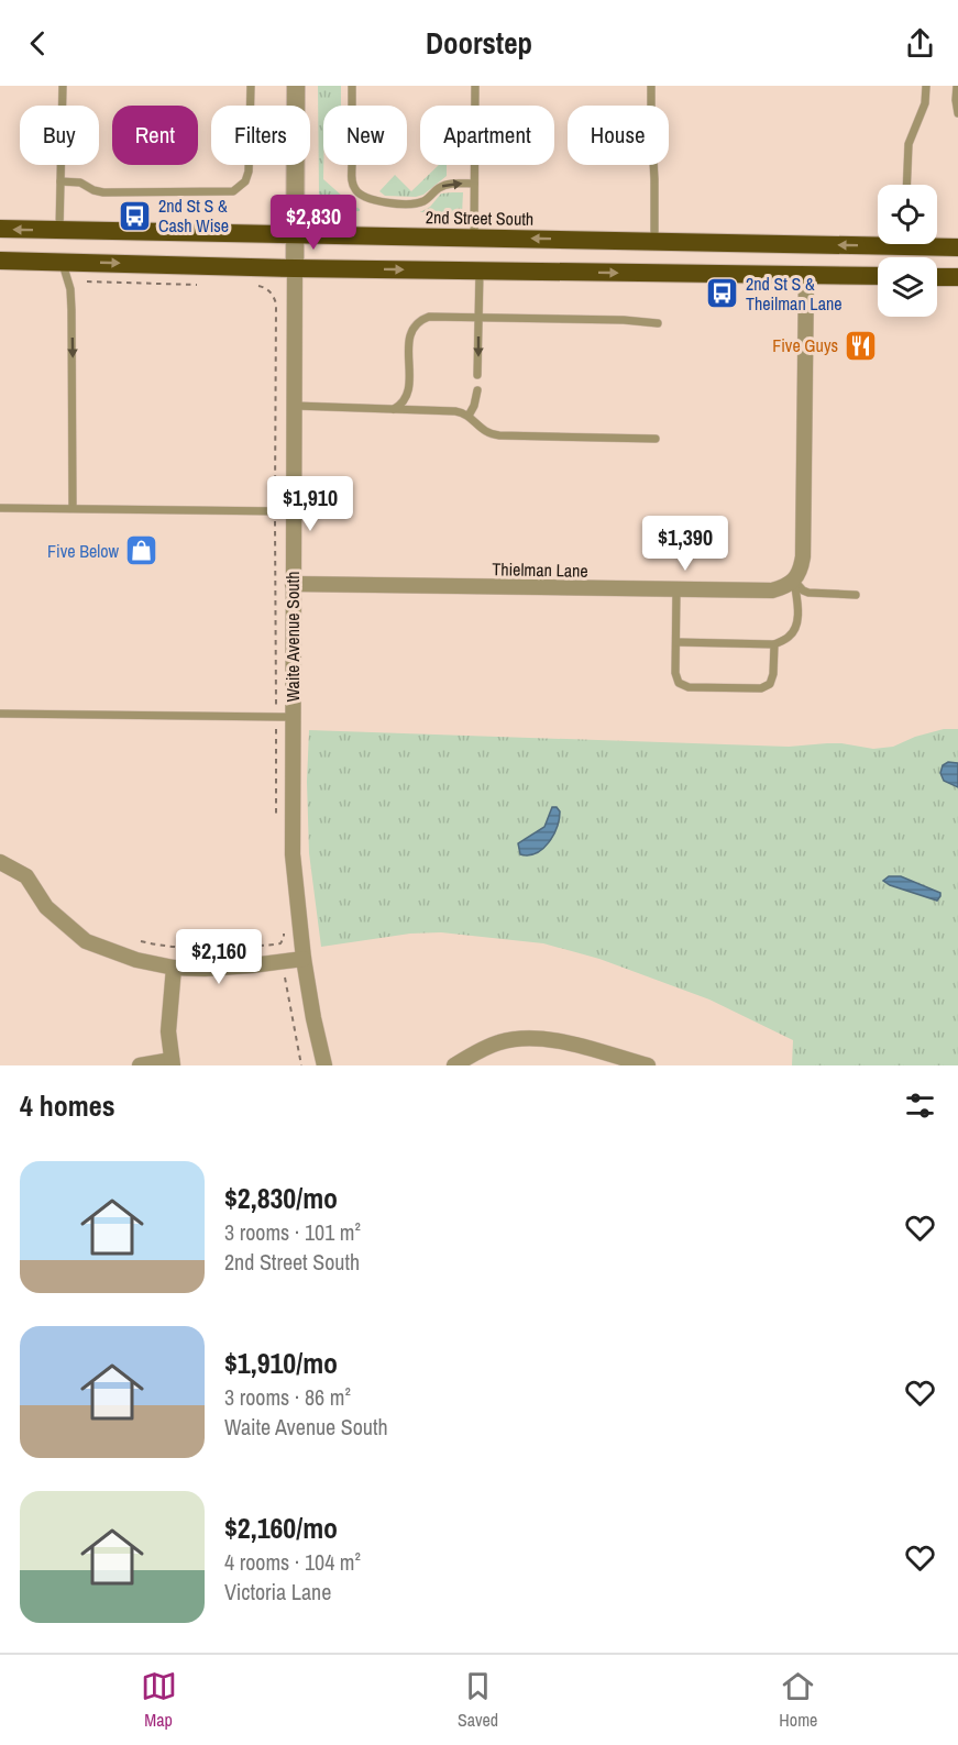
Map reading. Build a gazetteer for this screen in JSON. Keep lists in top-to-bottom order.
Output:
{
  "streets": {
    "highway": ["2nd Street South"],
    "street": ["Thielman Lane", "Waite Avenue South"]
  },
  "crossings": [
    ["2nd Street South", "Waite Avenue South"],
    ["Thielman Lane", "Waite Avenue South"]
  ],
  "places": {
    "bus stop": ["2nd St S & Cash Wise", "2nd St S & Theilman Lane"],
    "restaurant": ["Five Guys"],
    "shop": ["Five Below"]
  },
  "page": {
    "header": "Doorstep",
    "chip": [
      "Buy",
      "Rent",
      "Filters",
      "New",
      "Apartment",
      "House"
    ],
    "price": [
      "$2,830",
      "$1,910",
      "$1,390",
      "$2,160"
    ],
    "heading": "4 homes",
    "list": [
      {
        "name": "$2,830/mo",
        "note": "3 rooms · 101 m² · 2nd Street South"
      },
      {
        "name": "$1,910/mo",
        "note": "3 rooms · 86 m² · Waite Avenue South"
      },
      {
        "name": "$2,160/mo",
        "note": "4 rooms · 104 m² · Victoria Lane"
      }
    ],
    "tabs": ["Map", "Saved", "Home"]
  }
}
